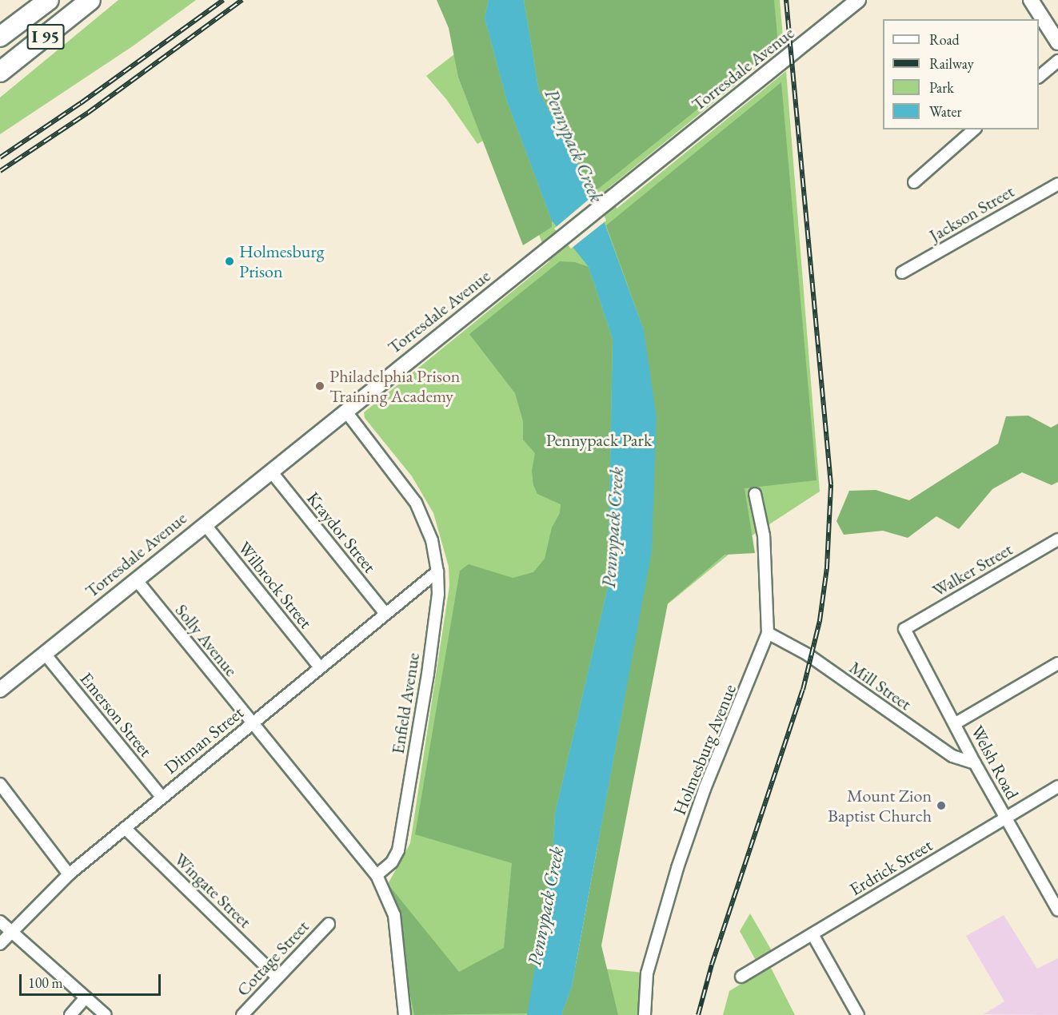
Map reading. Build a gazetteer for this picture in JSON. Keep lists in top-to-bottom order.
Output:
{
  "streets": {
    "highway": ["I 95"],
    "street": [
      "Torresdale Avenue",
      "Jackson Street",
      "Kraydor Street",
      "Walker Street",
      "Wilbrock Street",
      "Solly Avenue",
      "Mill Street",
      "Enfield Avenue",
      "Emerson Street",
      "Ditman Street",
      "Holmesburg Avenue",
      "Welsh Road",
      "Erdrick Street",
      "Wingate Street",
      "Cottage Street"
    ]
  },
  "crossings": [
    ["Torresdale Avenue", "Kraydor Street"],
    ["Torresdale Avenue", "Wilbrock Street"],
    ["Torresdale Avenue", "Solly Avenue"],
    ["Torresdale Avenue", "Enfield Avenue"],
    ["Torresdale Avenue", "Emerson Street"],
    ["Kraydor Street", "Ditman Street"],
    ["Walker Street", "Welsh Road"],
    ["Wilbrock Street", "Ditman Street"],
    ["Solly Avenue", "Enfield Avenue"],
    ["Solly Avenue", "Ditman Street"],
    ["Mill Street", "Holmesburg Avenue"],
    ["Mill Street", "Welsh Road"],
    ["Enfield Avenue", "Ditman Street"],
    ["Emerson Street", "Ditman Street"],
    ["Ditman Street", "Wingate Street"],
    ["Welsh Road", "Erdrick Street"],
    ["Wingate Street", "Cottage Street"]
  ],
  "water": ["Pennypack Creek"],
  "parks": ["Pennypack Park"],
  "places": ["Holmesburg Prison", "Philadelphia Prison Training Academy", "Mount Zion Baptist Church"],
  "legend": [
    "Road",
    "Railway",
    "Park",
    "Water"
  ],
  "scale_bar": "100 m"
}
